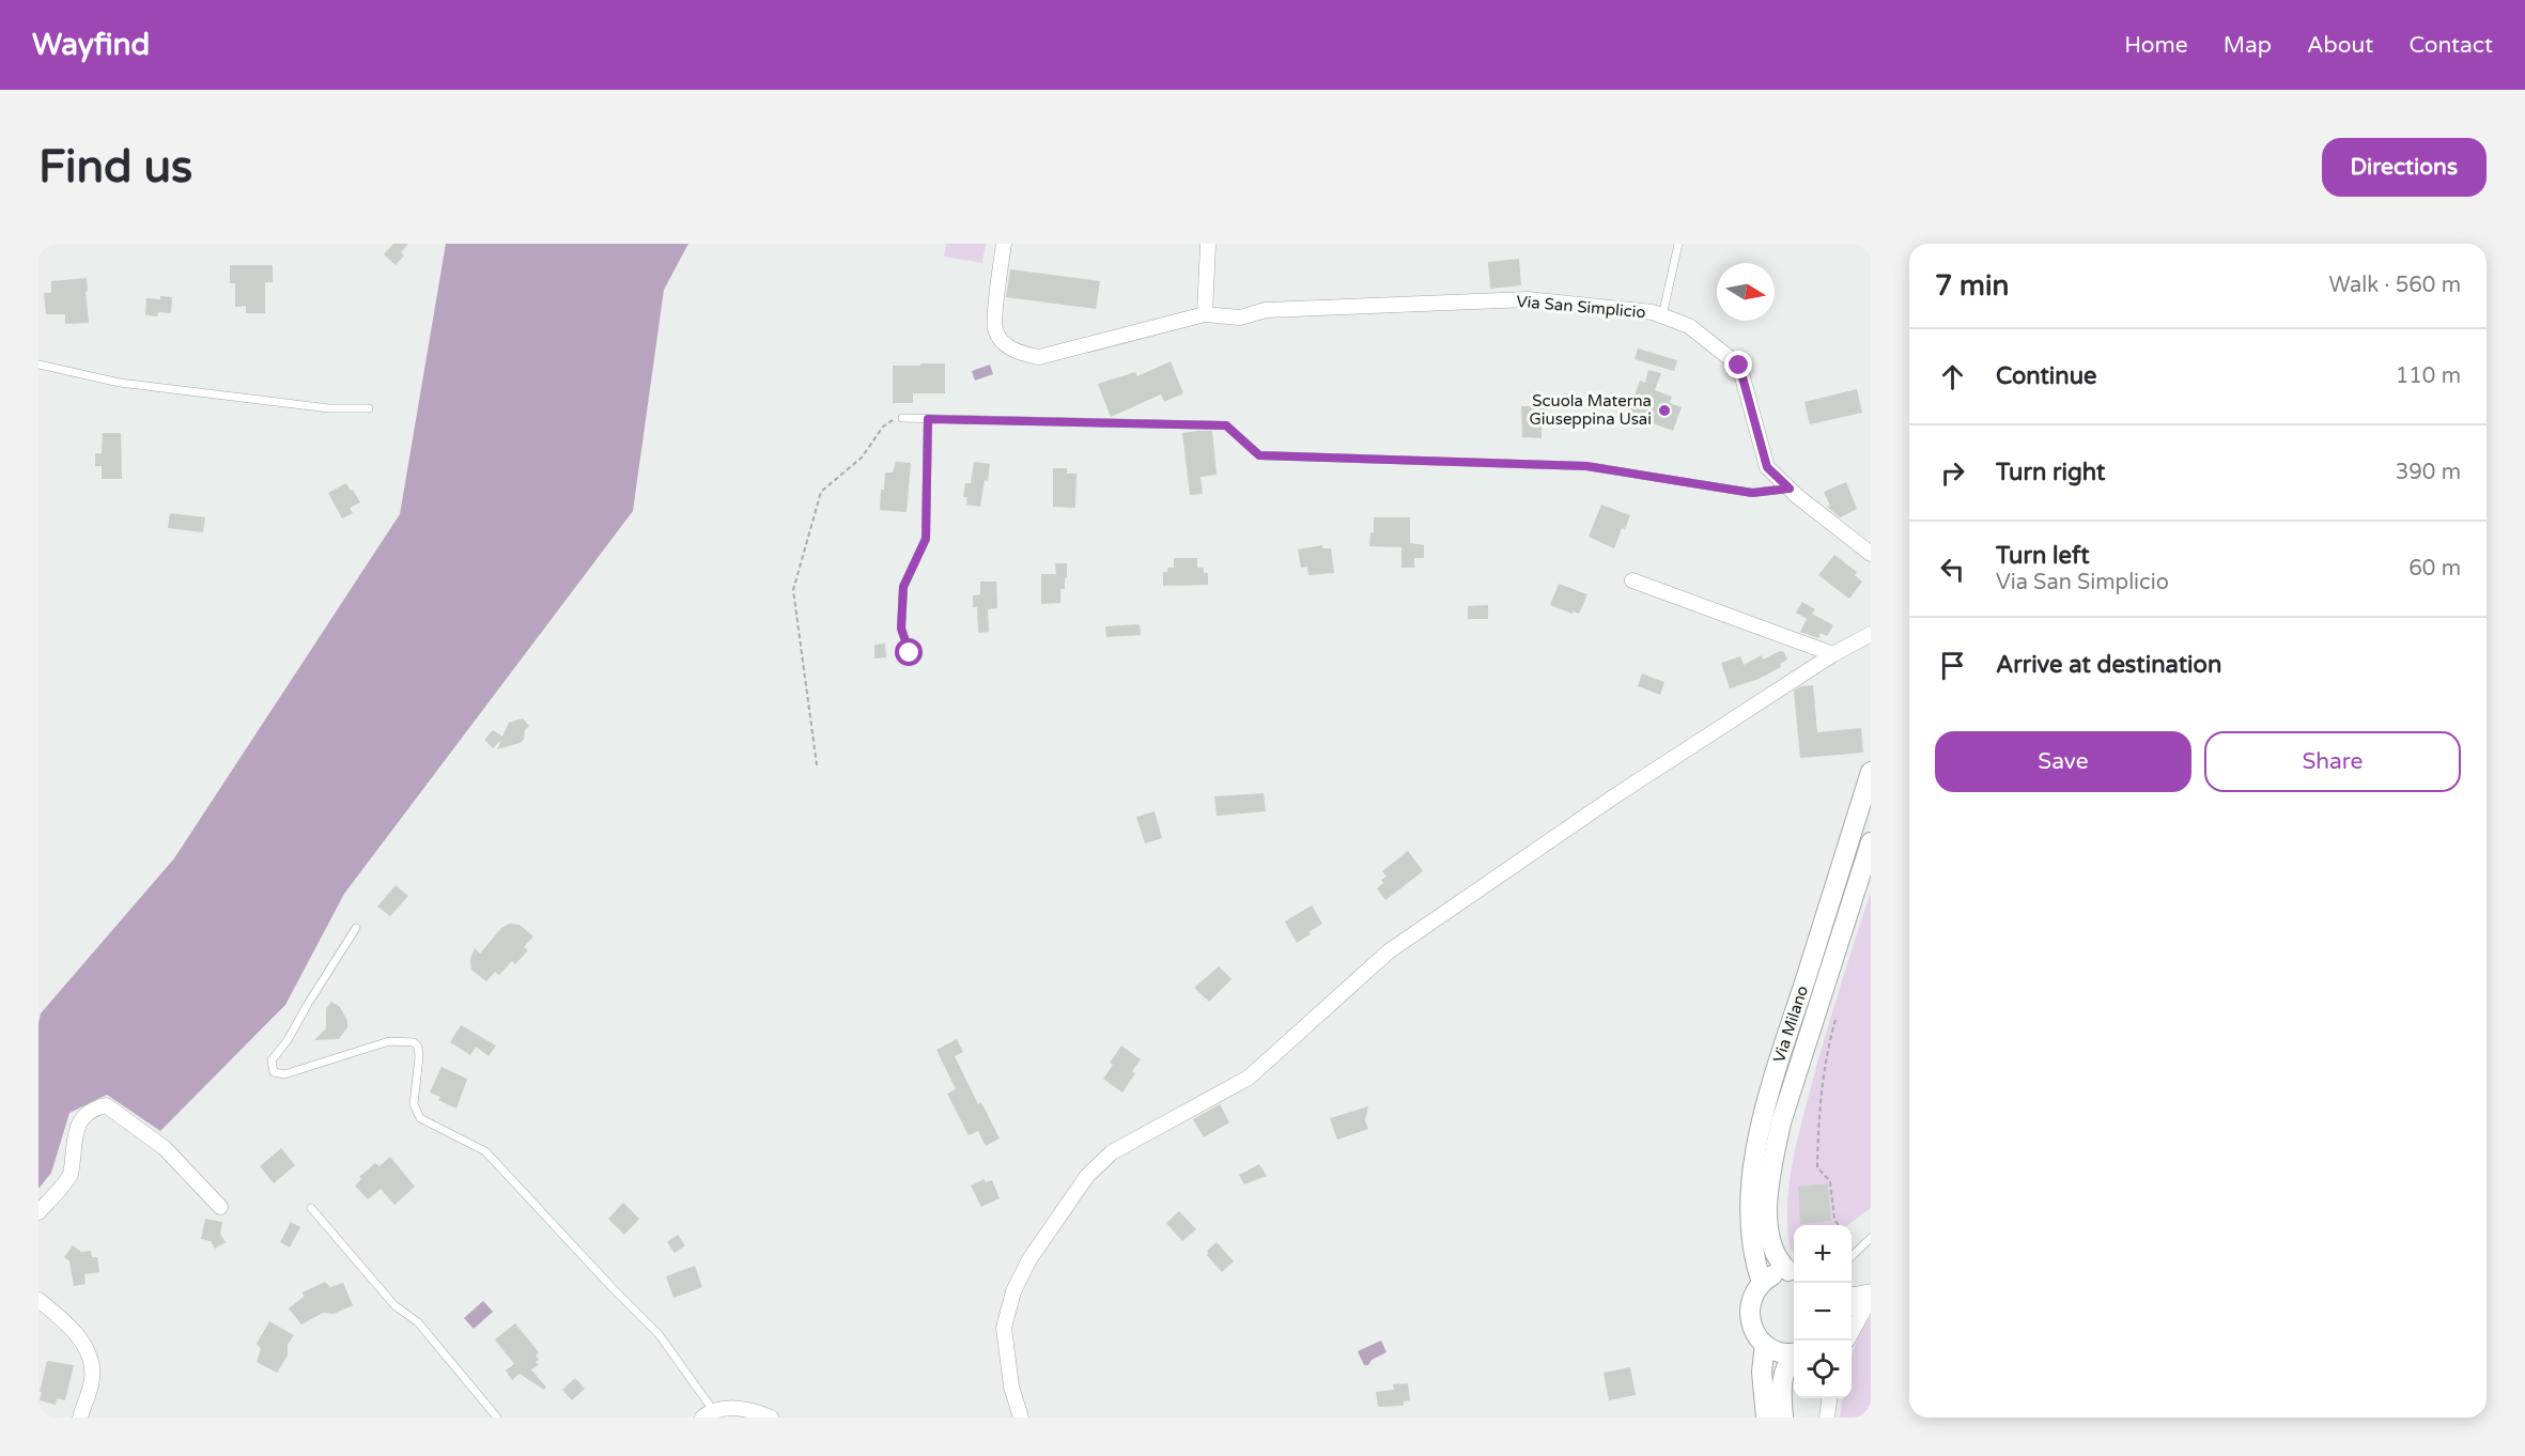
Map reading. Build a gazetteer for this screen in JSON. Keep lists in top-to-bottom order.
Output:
{
  "streets": {
    "main road": ["Via Milano"],
    "street": ["Via San Simplicio"]
  },
  "places": ["Scuola Materna Giuseppina Usai"],
  "north": "right",
  "page": {
    "header": "Wayfind",
    "nav": [
      "Home",
      "Map",
      "About",
      "Contact"
    ],
    "buttons": [
      "Directions",
      ["Save", "Share"]
    ],
    "title": "Find us",
    "heading": ["7 min", "Walk · 560 m"],
    "list": [
      ["Continue", "110 m"],
      ["Turn right", "390 m"],
      ["Turn left", "Via San Simplicio", "60 m"],
      "Arrive at destination"
    ],
    "map_buttons": ["+", "−"]
  }
}
